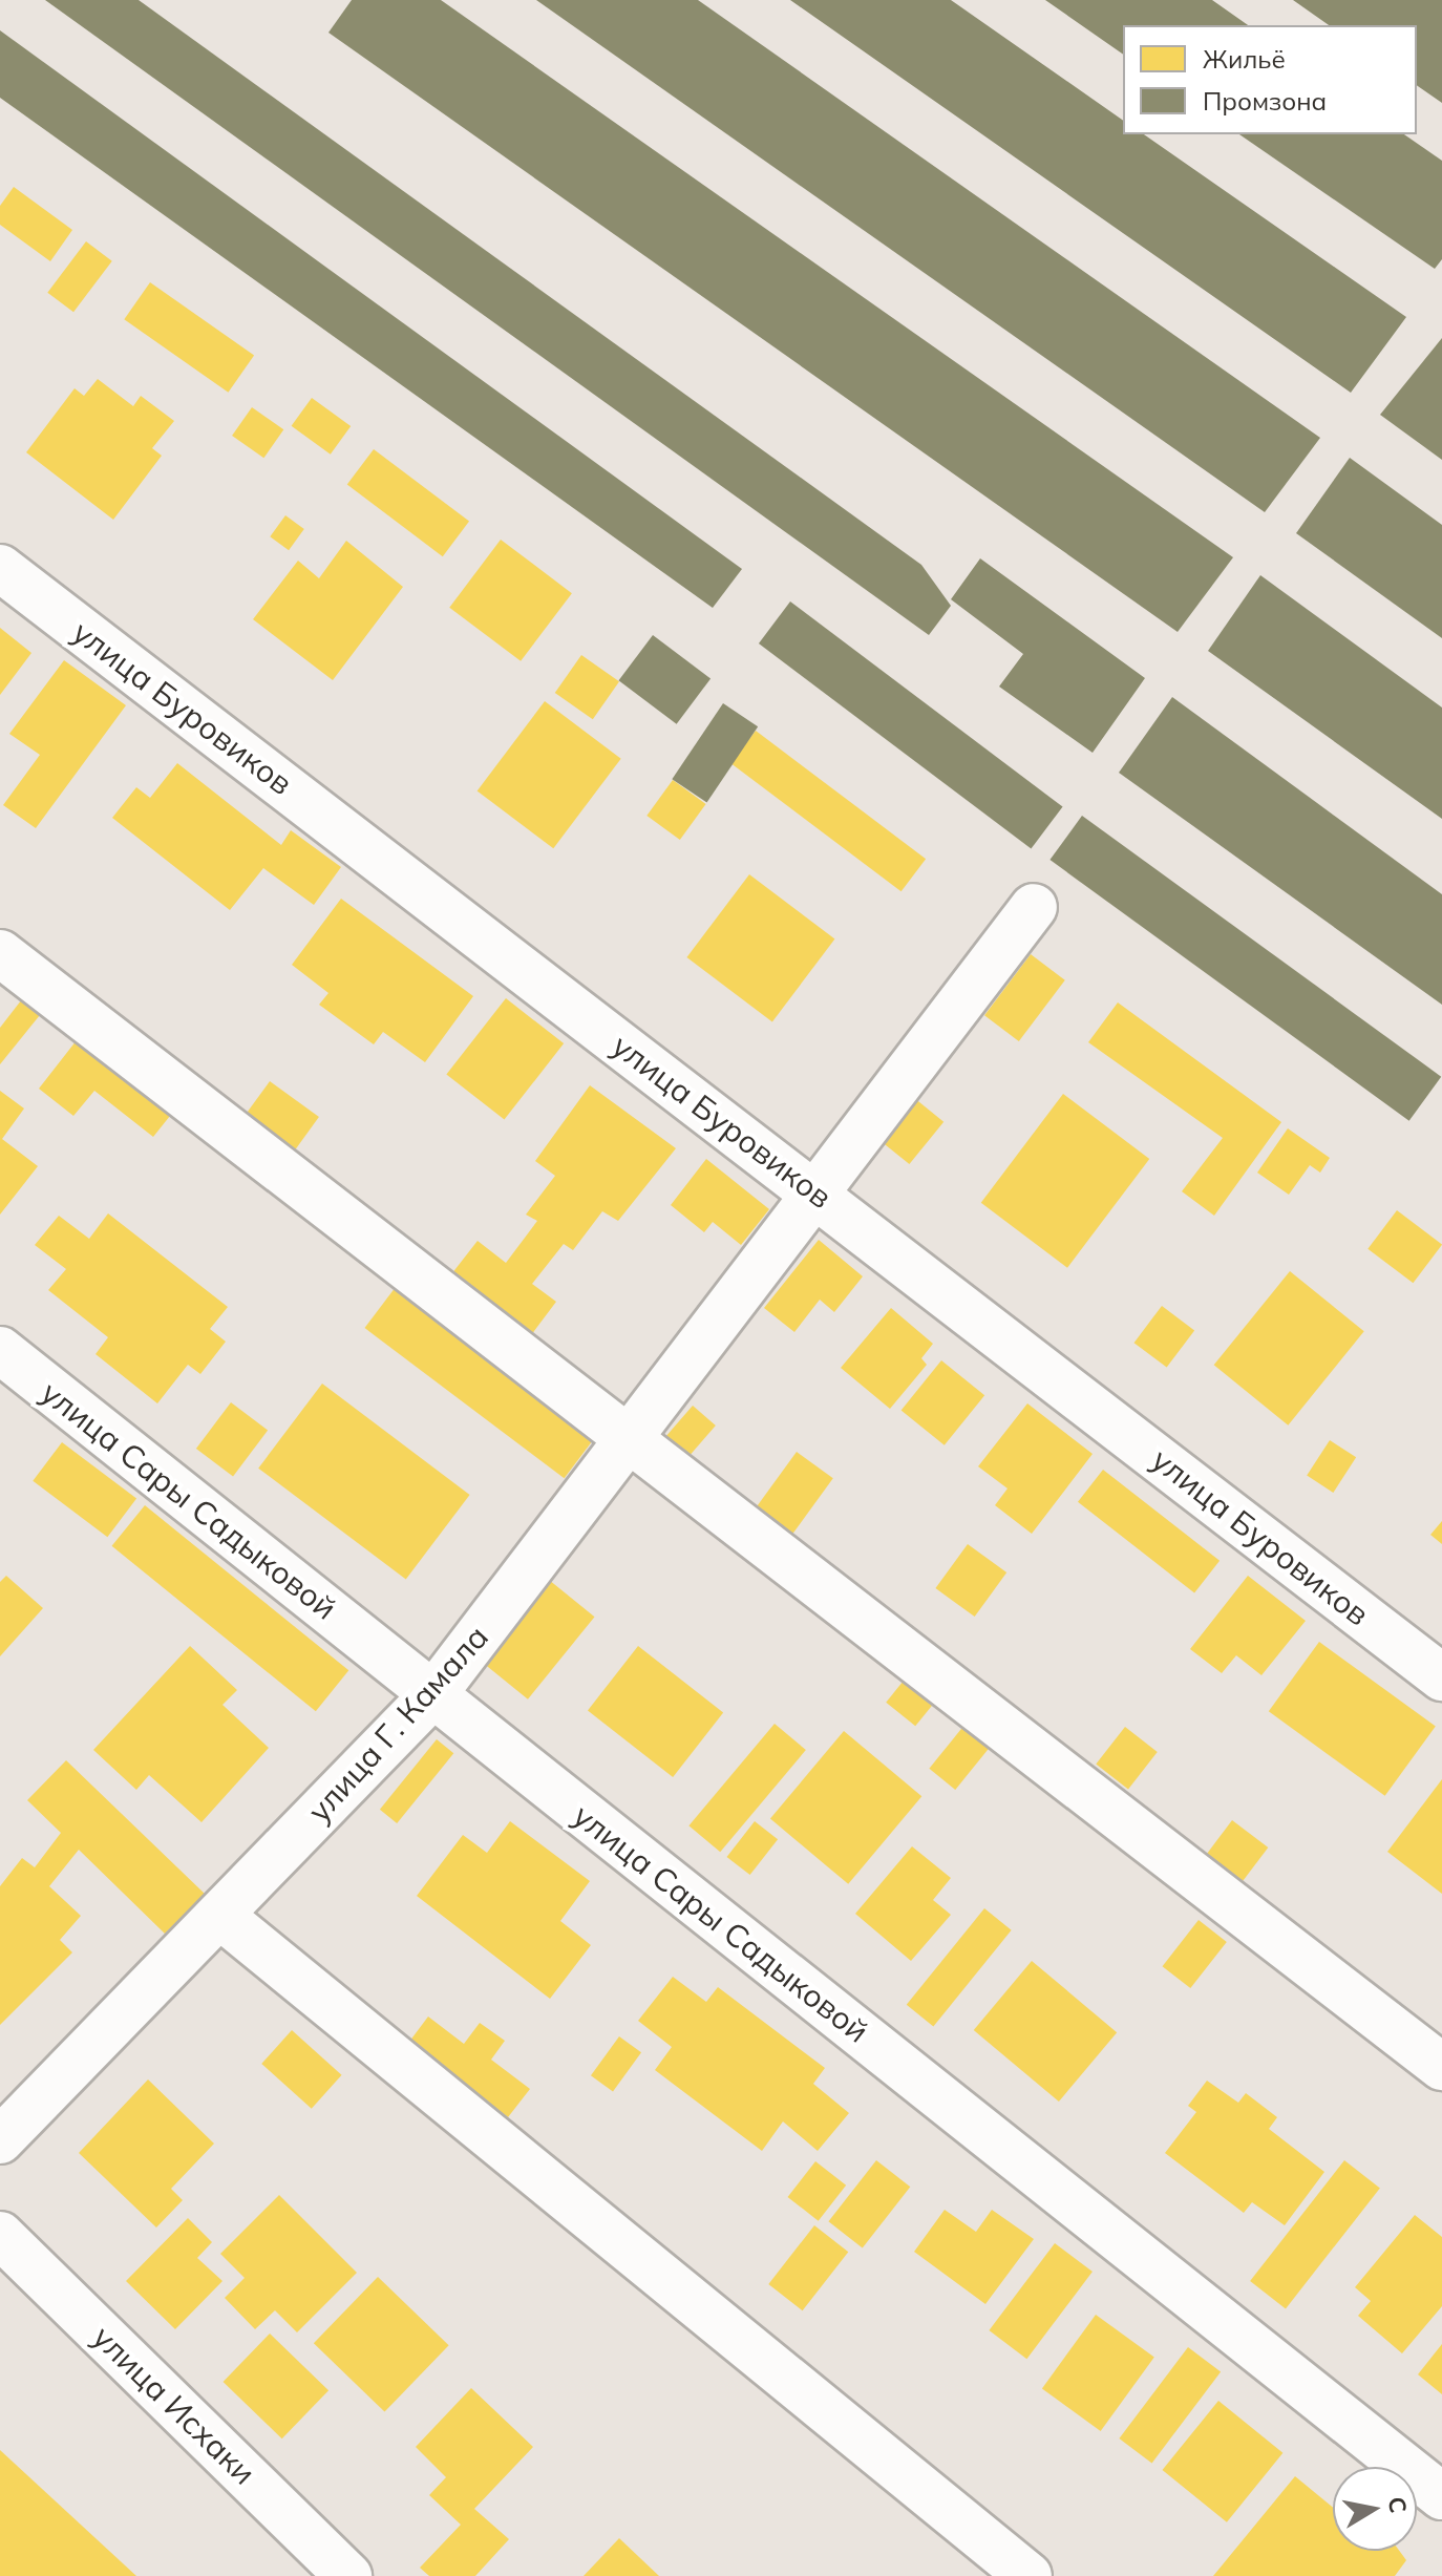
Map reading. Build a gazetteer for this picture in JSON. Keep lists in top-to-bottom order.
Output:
{
  "streets": {
    "street": [
      "улица Буровиков",
      "улица Сары Садыковой",
      "улица Г. Камала",
      "улица Исхаки"
    ]
  },
  "crossings": [
    ["улица Буровиков", "улица Г. Камала"],
    ["улица Сары Садыковой", "улица Г. Камала"]
  ],
  "legend": ["Жильё", "Промзона"],
  "north": "right"
}
